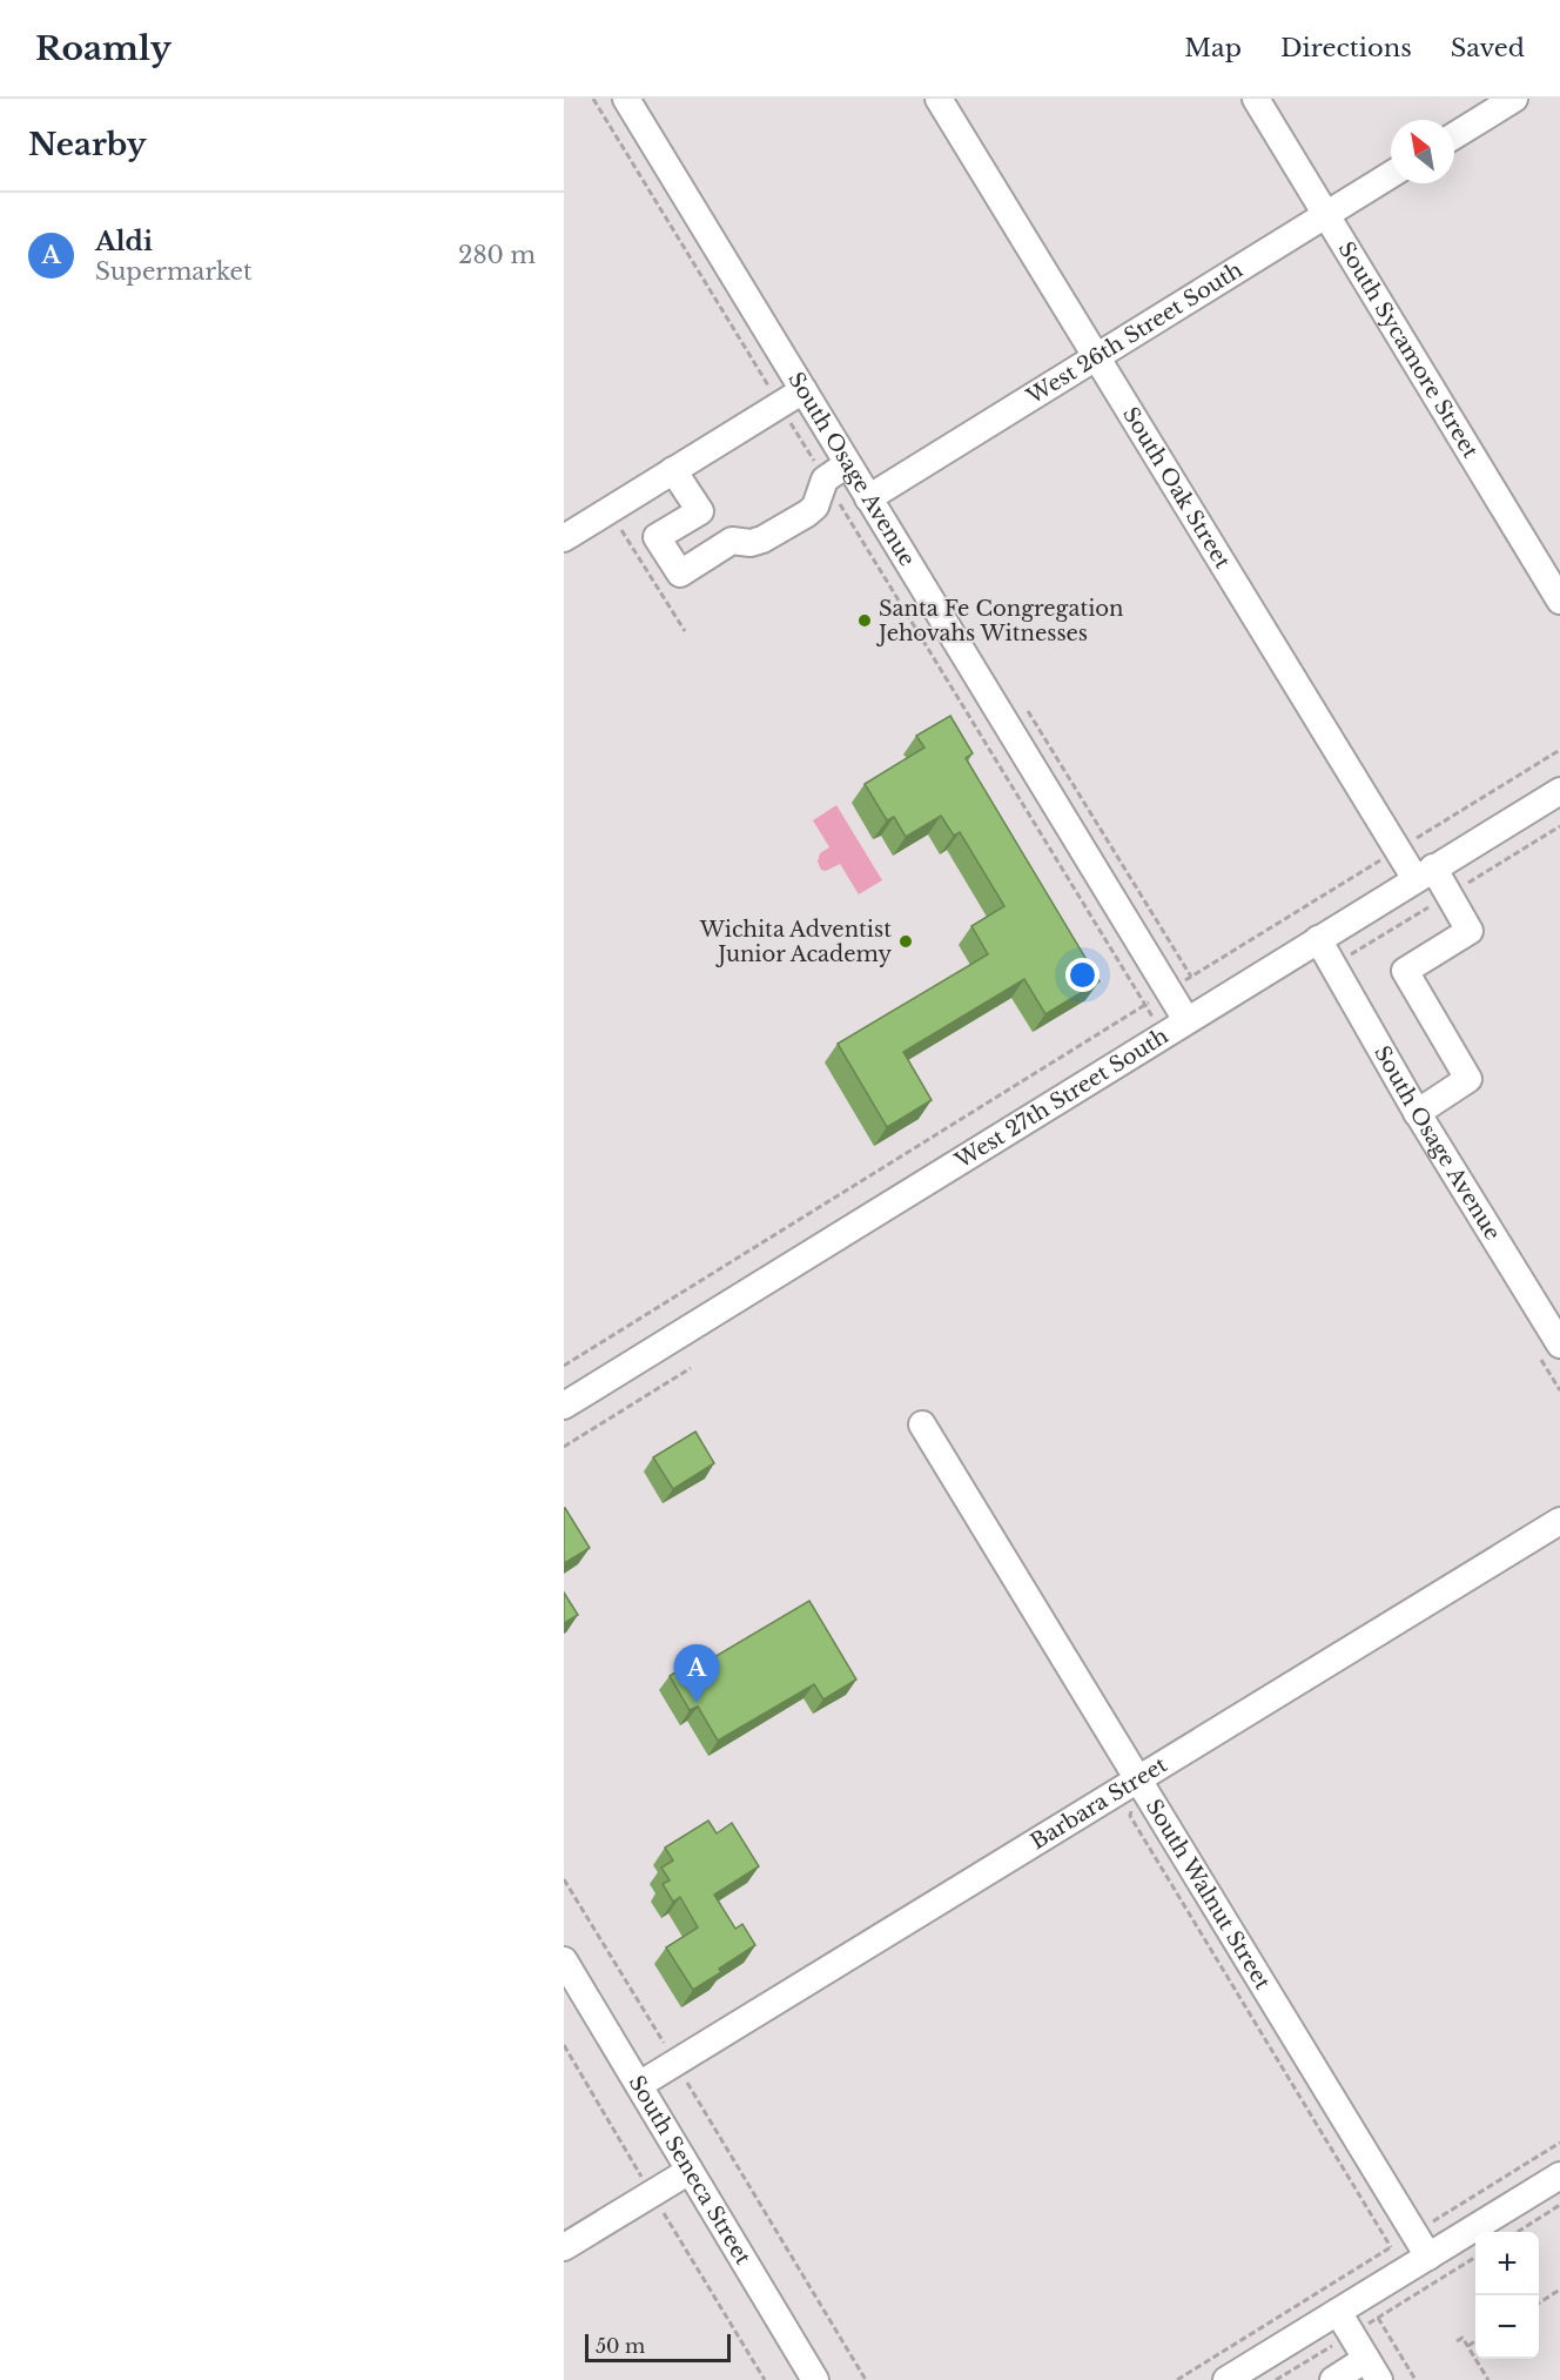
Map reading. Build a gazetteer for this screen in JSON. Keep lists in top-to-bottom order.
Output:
{
  "streets": {
    "street": [
      "West 26th Street South",
      "South Sycamore Street",
      "South Osage Avenue",
      "South Oak Street",
      "West 27th Street South",
      "Barbara Street",
      "South Walnut Street",
      "South Seneca Street"
    ]
  },
  "crossings": [
    ["West 26th Street South", "South Sycamore Street"],
    ["West 26th Street South", "South Osage Avenue"],
    ["West 26th Street South", "South Oak Street"],
    ["South Osage Avenue", "South Oak Street"],
    ["South Osage Avenue", "West 27th Street South"],
    ["South Oak Street", "West 27th Street South"],
    ["Barbara Street", "South Walnut Street"],
    ["Barbara Street", "South Seneca Street"]
  ],
  "places": ["Santa Fe Congregation Jehovahs Witnesses", "Wichita Adventist Junior Academy"],
  "scale_bar": "50 m",
  "north": "top left",
  "page": {
    "header": "Roamly",
    "nav": ["Map", "Directions", "Saved"],
    "heading": "Nearby",
    "list": [
      {
        "mark": "A",
        "name": "Aldi",
        "note": "Supermarket",
        "value": "280 m"
      }
    ],
    "pins": "A",
    "map_buttons": ["+", "−"],
    "scale": "50 m"
  }
}
